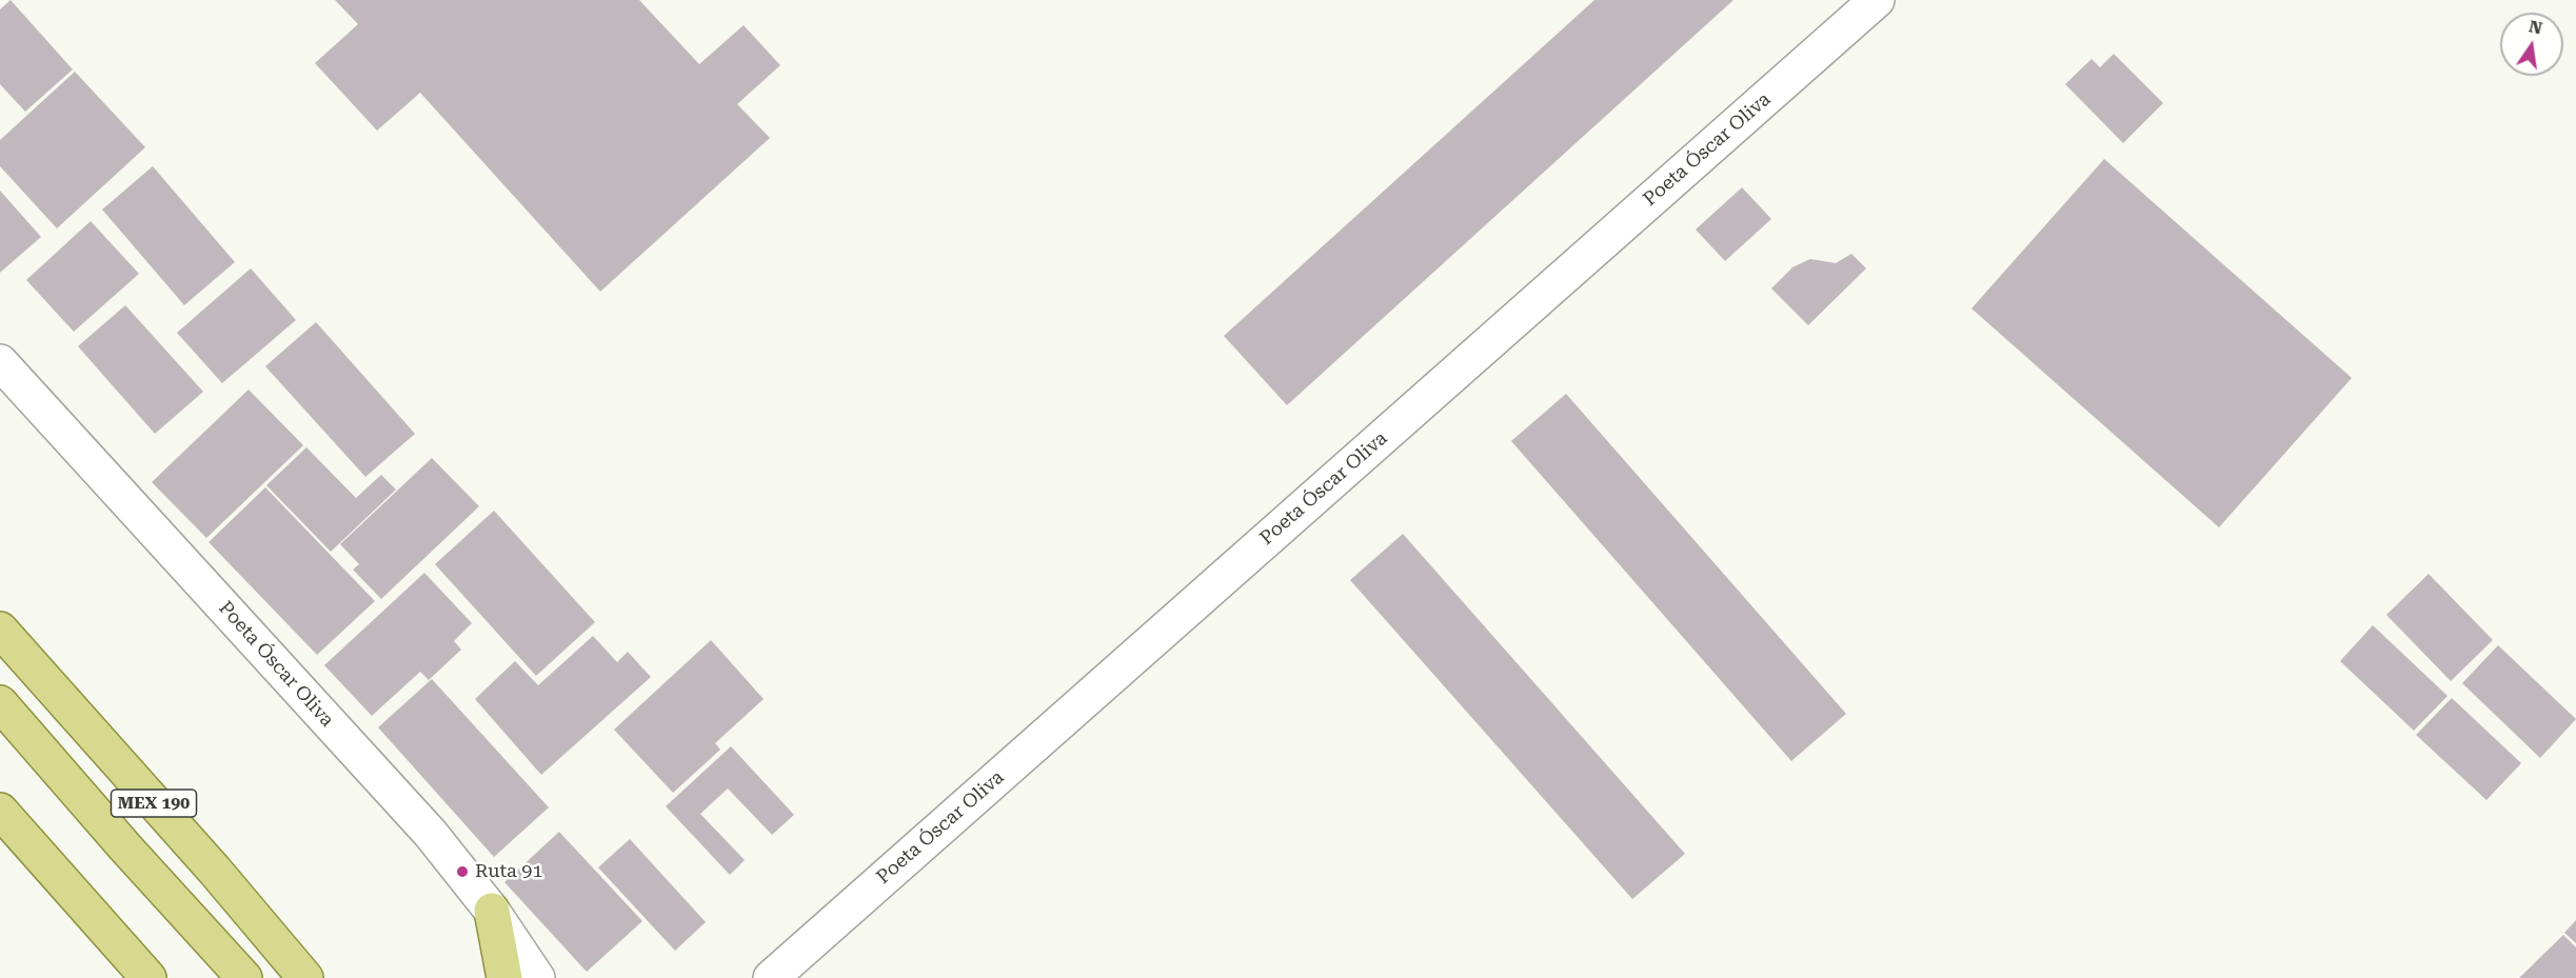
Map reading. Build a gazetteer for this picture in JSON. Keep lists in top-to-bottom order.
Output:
{
  "streets": {
    "main road": ["MEX 190"],
    "street": ["Poeta Óscar Oliva"]
  },
  "places": ["Ruta 91"],
  "north": "top"
}
